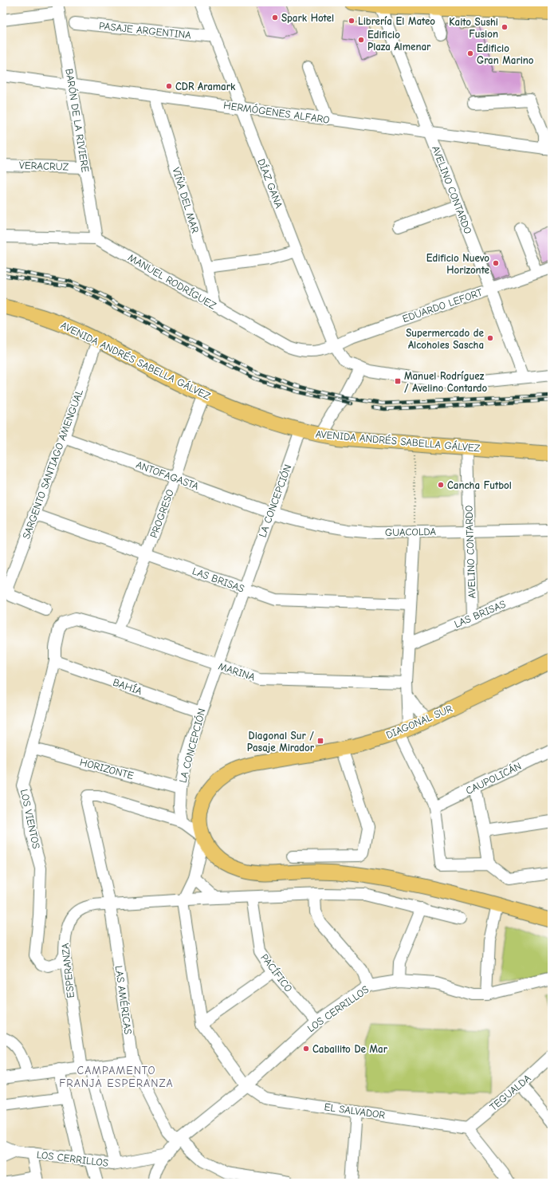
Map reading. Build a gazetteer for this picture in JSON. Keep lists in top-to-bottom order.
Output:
{
  "streets": {
    "main road": ["AVENIDA ANDRÉS SABELLA GÁLVEZ", "DIAGONAL SUR"],
    "street": [
      "PASAJE ARGENTINA",
      "HERMÓGENES ALFARO",
      "BARÓN DE LA RIVIERE",
      "VERACRUZ",
      "DÍAZ GANA",
      "AVELINO CONTARDO",
      "VIÑA DEL MAR",
      "MANUEL RODRÍGUEZ",
      "EDUARDO LEFORT",
      "SARGENTO SANTIAGO AMENGUAL",
      "ANTOFAGASTA",
      "LA CONCEPCIÓN",
      "PROGRESO",
      "GUACOLDA",
      "LAS BRISAS",
      "MARINA",
      "BAHÍA",
      "HORIZONTE",
      "CAUPOLICÁN",
      "LOS VIENTOS",
      "ESPERANZA",
      "PACÍFICO",
      "LAS AMÉRICAS",
      "LOS CERRILLOS",
      "TEGUALDA",
      "EL SALVADOR"
    ]
  },
  "crossings": [
    ["PASAJE ARGENTINA", "DÍAZ GANA"],
    ["HERMÓGENES ALFARO", "BARÓN DE LA RIVIERE"],
    ["HERMÓGENES ALFARO", "DÍAZ GANA"],
    ["HERMÓGENES ALFARO", "AVELINO CONTARDO"],
    ["HERMÓGENES ALFARO", "VIÑA DEL MAR"],
    ["BARÓN DE LA RIVIERE", "VERACRUZ"],
    ["BARÓN DE LA RIVIERE", "MANUEL RODRÍGUEZ"],
    ["DÍAZ GANA", "MANUEL RODRÍGUEZ"],
    ["DÍAZ GANA", "EDUARDO LEFORT"],
    ["AVELINO CONTARDO", "EDUARDO LEFORT"],
    ["AVELINO CONTARDO", "AVENIDA ANDRÉS SABELLA GÁLVEZ"],
    ["AVELINO CONTARDO", "GUACOLDA"],
    ["AVELINO CONTARDO", "LAS BRISAS"],
    ["VIÑA DEL MAR", "MANUEL RODRÍGUEZ"],
    ["MANUEL RODRÍGUEZ", "EDUARDO LEFORT"],
    ["AVENIDA ANDRÉS SABELLA GÁLVEZ", "SARGENTO SANTIAGO AMENGUAL"],
    ["AVENIDA ANDRÉS SABELLA GÁLVEZ", "LA CONCEPCIÓN"],
    ["AVENIDA ANDRÉS SABELLA GÁLVEZ", "PROGRESO"],
    ["SARGENTO SANTIAGO AMENGUAL", "ANTOFAGASTA"],
    ["SARGENTO SANTIAGO AMENGUAL", "LAS BRISAS"],
    ["ANTOFAGASTA", "LA CONCEPCIÓN"],
    ["ANTOFAGASTA", "PROGRESO"],
    ["ANTOFAGASTA", "GUACOLDA"],
    ["LA CONCEPCIÓN", "GUACOLDA"],
    ["LA CONCEPCIÓN", "LAS BRISAS"],
    ["LA CONCEPCIÓN", "MARINA"],
    ["LA CONCEPCIÓN", "BAHÍA"],
    ["LA CONCEPCIÓN", "HORIZONTE"],
    ["LA CONCEPCIÓN", "LAS AMÉRICAS"],
    ["PROGRESO", "LAS BRISAS"],
    ["PROGRESO", "MARINA"],
    ["MARINA", "LOS VIENTOS"],
    ["BAHÍA", "LOS VIENTOS"],
    ["HORIZONTE", "LOS VIENTOS"],
    ["LOS VIENTOS", "ESPERANZA"],
    ["ESPERANZA", "PACÍFICO"],
    ["ESPERANZA", "LAS AMÉRICAS"],
    ["ESPERANZA", "LOS CERRILLOS"],
    ["PACÍFICO", "LOS CERRILLOS"],
    ["LAS AMÉRICAS", "LOS CERRILLOS"],
    ["LOS CERRILLOS", "EL SALVADOR"],
    ["TEGUALDA", "EL SALVADOR"]
  ],
  "districts": ["CAMPAMENTO FRANJA ESPERANZA"],
  "places": {
    "other": [
      "Spark Hotel",
      "Librería El Mateo",
      "Kaito Sushi Fusion",
      "Edificio Plaza Almenar",
      "Edificio Gran Marino",
      "CDR Aramark",
      "Edificio Nuevo Horizonte",
      "Supermercado de Alcoholes Sascha",
      "Cancha Futbol",
      "Caballito De Mar"
    ],
    "transit": ["Manuel Rodríguez / Avelino Contardo", "Diagonal Sur / Pasaje Mirador"]
  }
}
